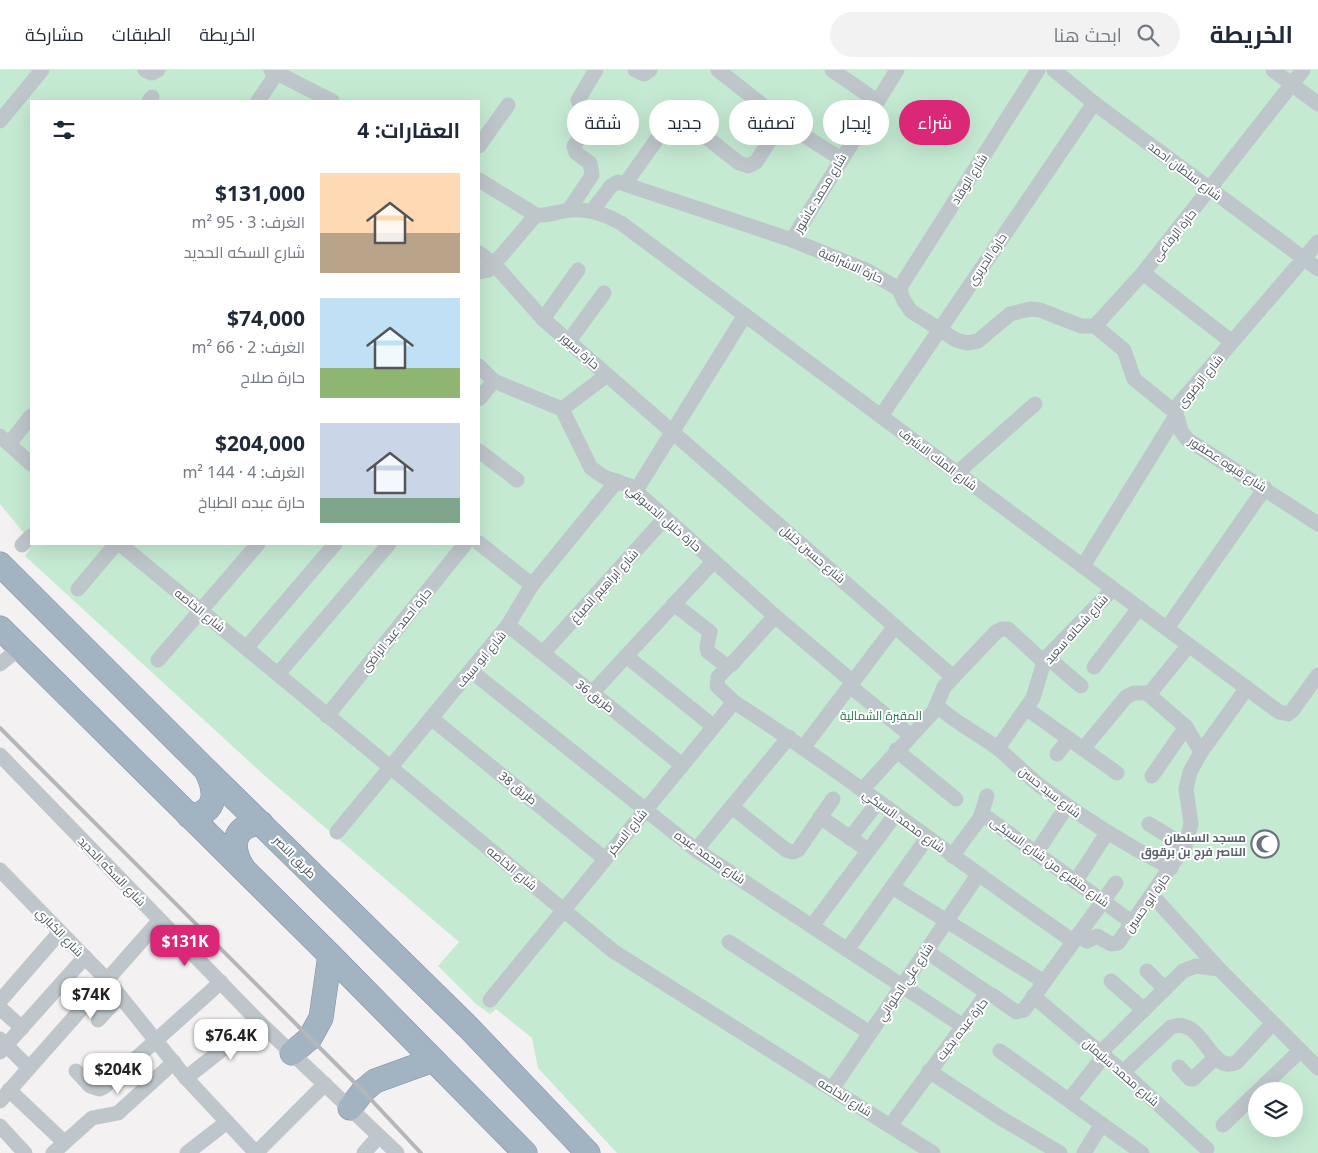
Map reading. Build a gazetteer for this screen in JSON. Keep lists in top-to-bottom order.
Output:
{
  "streets": {
    "highway": ["طريق النصر"],
    "street": [
      "شارع سلطان احمد",
      "شارع الوقاد",
      "شارع محمد عاشور",
      "حارة الرفاعى",
      "حارة الحريري",
      "حارة الاشرافية",
      "حارة سيور",
      "شارع الرضوى",
      "شارع الملك الاشرف",
      "شارع قبوه عصفور",
      "حارة خليل الدسوقي",
      "شارع حسين خليل",
      "شارع ابراهيم الصياغ",
      "شارع الخاصه",
      "شارع شحاته سعيد",
      "حارة احمد عبد الراضى",
      "شارع ابو سيف",
      "طريق 36",
      "طريق 38",
      "شارع سيد حسن",
      "شارع محمد السبكي",
      "شارع السكر",
      "شارع محمد عبده",
      "شارع متفرع من شارع السبكى",
      "شارع السكه الحديد",
      "حارة ابو حسين",
      "شارع الكباري",
      "شارع علي الحلواني",
      "حارة عبده بخيت",
      "شارع محمد سليمان"
    ]
  },
  "crossings": [
    ["شارع سلطان احمد", "حارة الرفاعى"],
    ["شارع سلطان احمد", "حارة الحريري"],
    ["شارع سلطان احمد", "شارع الرضوى"],
    ["شارع الوقاد", "حارة الاشرافية"],
    ["شارع محمد عاشور", "حارة الاشرافية"],
    ["حارة الحريري", "شارع الملك الاشرف"],
    ["حارة سيور", "شارع حسين خليل"],
    ["شارع الرضوى", "شارع الملك الاشرف"],
    ["شارع الرضوى", "شارع قبوه عصفور"],
    ["شارع الملك الاشرف", "شارع شحاته سعيد"],
    ["شارع الملك الاشرف", "حارة ابو حسين"],
    ["حارة خليل الدسوقي", "شارع ابراهيم الصياغ"],
    ["حارة خليل الدسوقي", "شارع ابو سيف"],
    ["شارع ابراهيم الصياغ", "طريق 36"],
    ["شارع الخاصه", "حارة احمد عبد الراضى"],
    ["شارع الخاصه", "شارع ابو سيف"],
    ["شارع الخاصه", "شارع السكر"],
    ["شارع الخاصه", "شارع علي الحلواني"],
    ["شارع الخاصه", "حارة عبده بخيت"],
    ["شارع شحاته سعيد", "شارع سيد حسن"],
    ["شارع ابو سيف", "طريق 36"],
    ["شارع ابو سيف", "طريق 38"],
    ["شارع ابو سيف", "شارع محمد عبده"],
    ["طريق 36", "شارع السكر"],
    ["طريق 38", "شارع السكر"],
    ["شارع سيد حسن", "حارة ابو حسين"],
    ["شارع محمد السبكي", "شارع السكر"],
    ["شارع محمد السبكي", "شارع متفرع من شارع السبكى"],
    ["شارع محمد السبكي", "حارة ابو حسين"],
    ["شارع محمد السبكي", "شارع علي الحلواني"],
    ["شارع محمد السبكي", "حارة عبده بخيت"],
    ["شارع السكر", "شارع محمد عبده"],
    ["شارع محمد عبده", "شارع علي الحلواني"],
    ["شارع محمد عبده", "حارة عبده بخيت"],
    ["شارع متفرع من شارع السبكى", "حارة ابو حسين"],
    ["شارع متفرع من شارع السبكى", "حارة عبده بخيت"],
    ["حارة ابو حسين", "حارة عبده بخيت"],
    ["حارة عبده بخيت", "شارع محمد سليمان"]
  ],
  "parks": ["المقبرة الشمالية"],
  "places": {
    "mosque": ["مسجد السلطان الناصر فرج بن برقوق"]
  },
  "page": {
    "header": "الخريطة",
    "search": "ابحث هنا",
    "nav": ["الخريطة", "الطبقات", "مشاركة"],
    "chip": [
      "شراء",
      "إيجار",
      "تصفية",
      "جديد",
      "شقة"
    ],
    "heading": "العقارات: 4",
    "list": [
      {
        "name": "$131,000",
        "note": "الغرف: 3 · 95 m² · شارع السكه الحديد"
      },
      {
        "name": "$74,000",
        "note": "الغرف: 2 · 66 m² · حارة صلاح"
      },
      {
        "name": "$204,000",
        "note": "الغرف: 4 · 144 m² · حارة عبده الطباخ"
      }
    ],
    "price": [
      "$131K",
      "$74K",
      "$76.4K",
      "$204K"
    ]
  }
}
